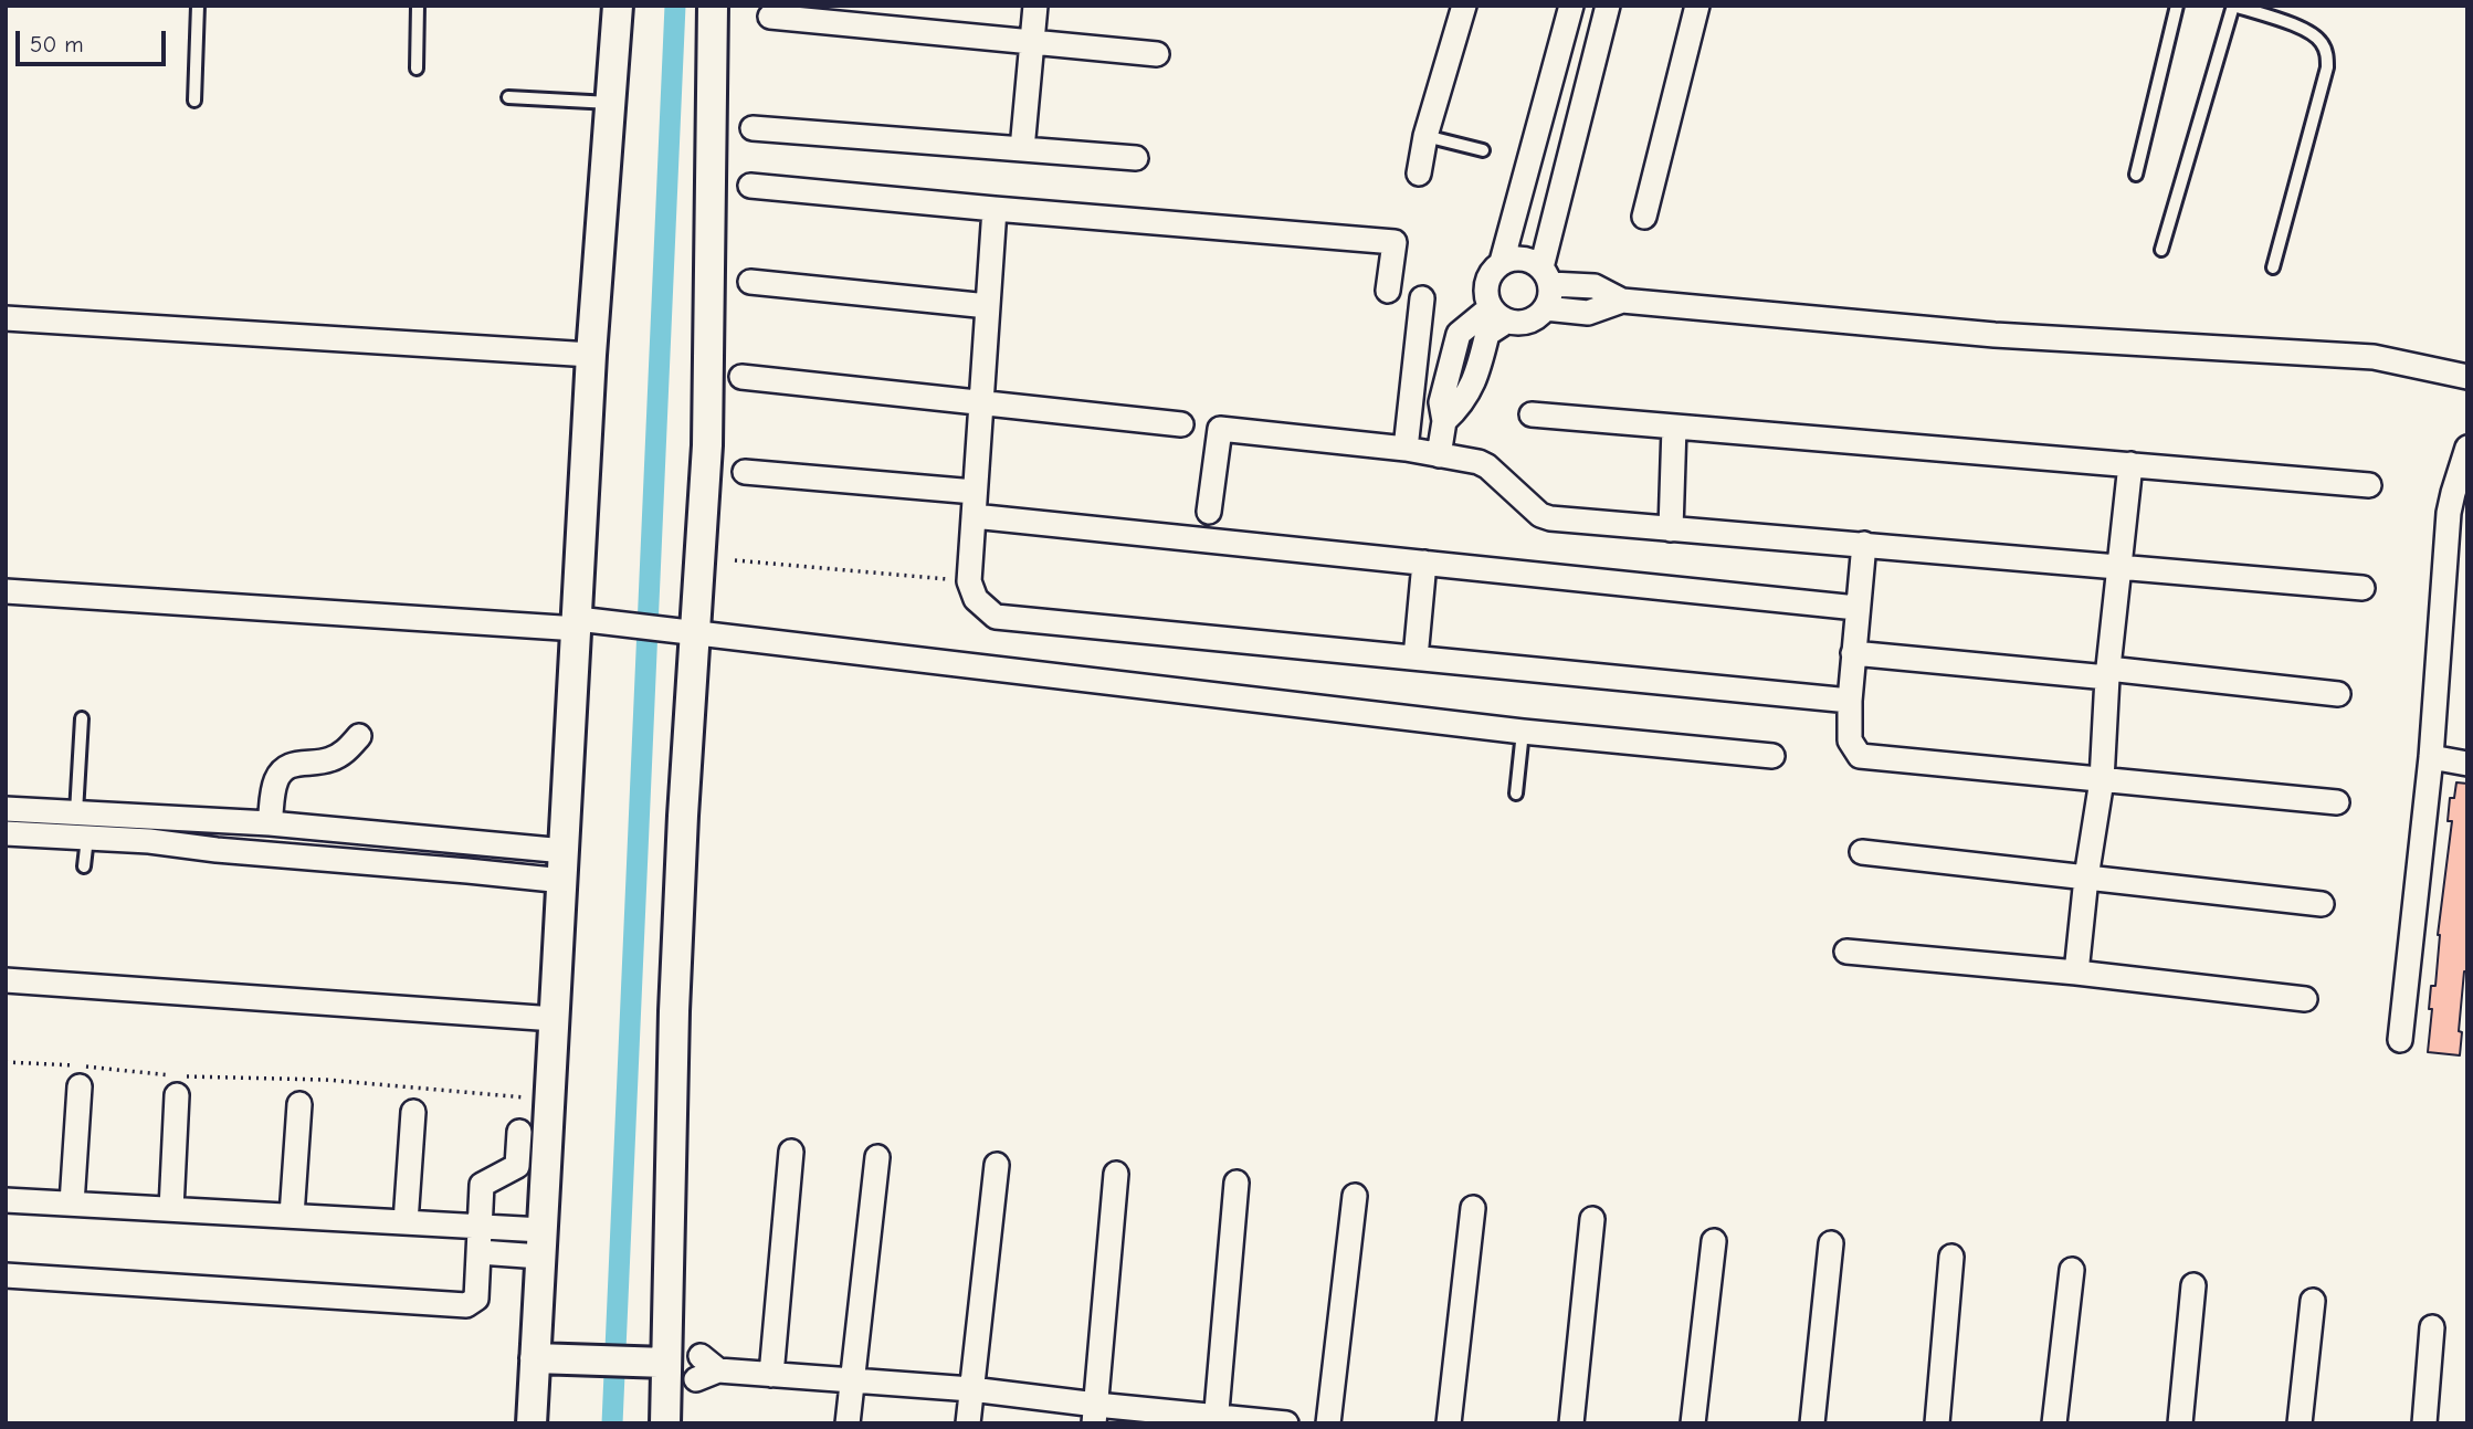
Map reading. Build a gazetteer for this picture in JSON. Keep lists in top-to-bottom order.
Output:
{
  "scale_bar": "50 m"
}
